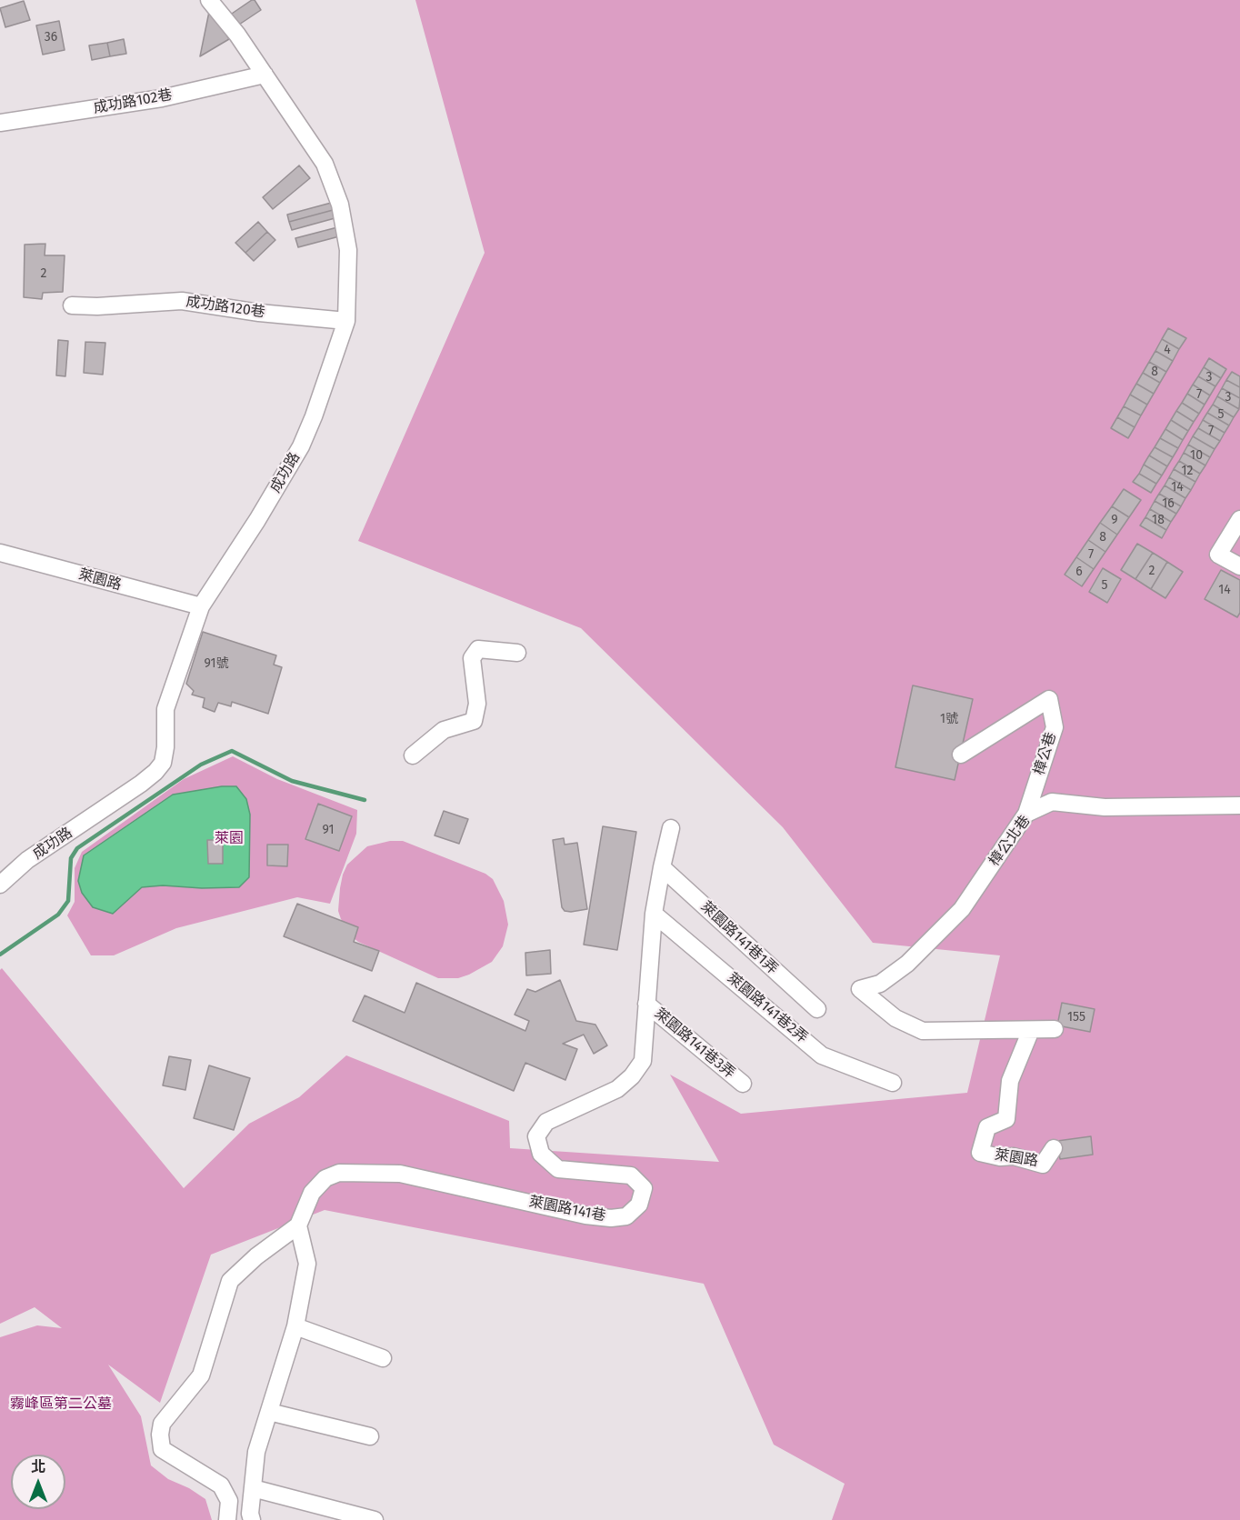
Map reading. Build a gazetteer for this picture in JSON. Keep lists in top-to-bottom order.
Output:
{
  "streets": {
    "street": [
      "成功路102巷",
      "成功路120巷",
      "成功路",
      "萊園路",
      "樟公巷",
      "樟公北巷",
      "萊園路141巷1弄",
      "萊園路141巷2弄",
      "萊園路141巷3弄",
      "萊園路141巷"
    ]
  },
  "crossings": [
    ["成功路102巷", "成功路"],
    ["成功路120巷", "成功路"],
    ["成功路", "萊園路"],
    ["萊園路", "樟公北巷"],
    ["樟公巷", "樟公北巷"],
    ["萊園路141巷1弄", "萊園路141巷"],
    ["萊園路141巷2弄", "萊園路141巷"],
    ["萊園路141巷3弄", "萊園路141巷"]
  ],
  "parks": ["萊園", "霧峰區第二公墓"],
  "house_numbers": [
    "36",
    "2",
    "4",
    "8",
    "3",
    "7",
    "3",
    "5",
    "7",
    "10",
    "12",
    "14",
    "16",
    "9",
    "18",
    "8",
    "7",
    "2",
    "6",
    "5",
    "14",
    "91號",
    "1號",
    "91",
    "155"
  ],
  "north": "top"
}
